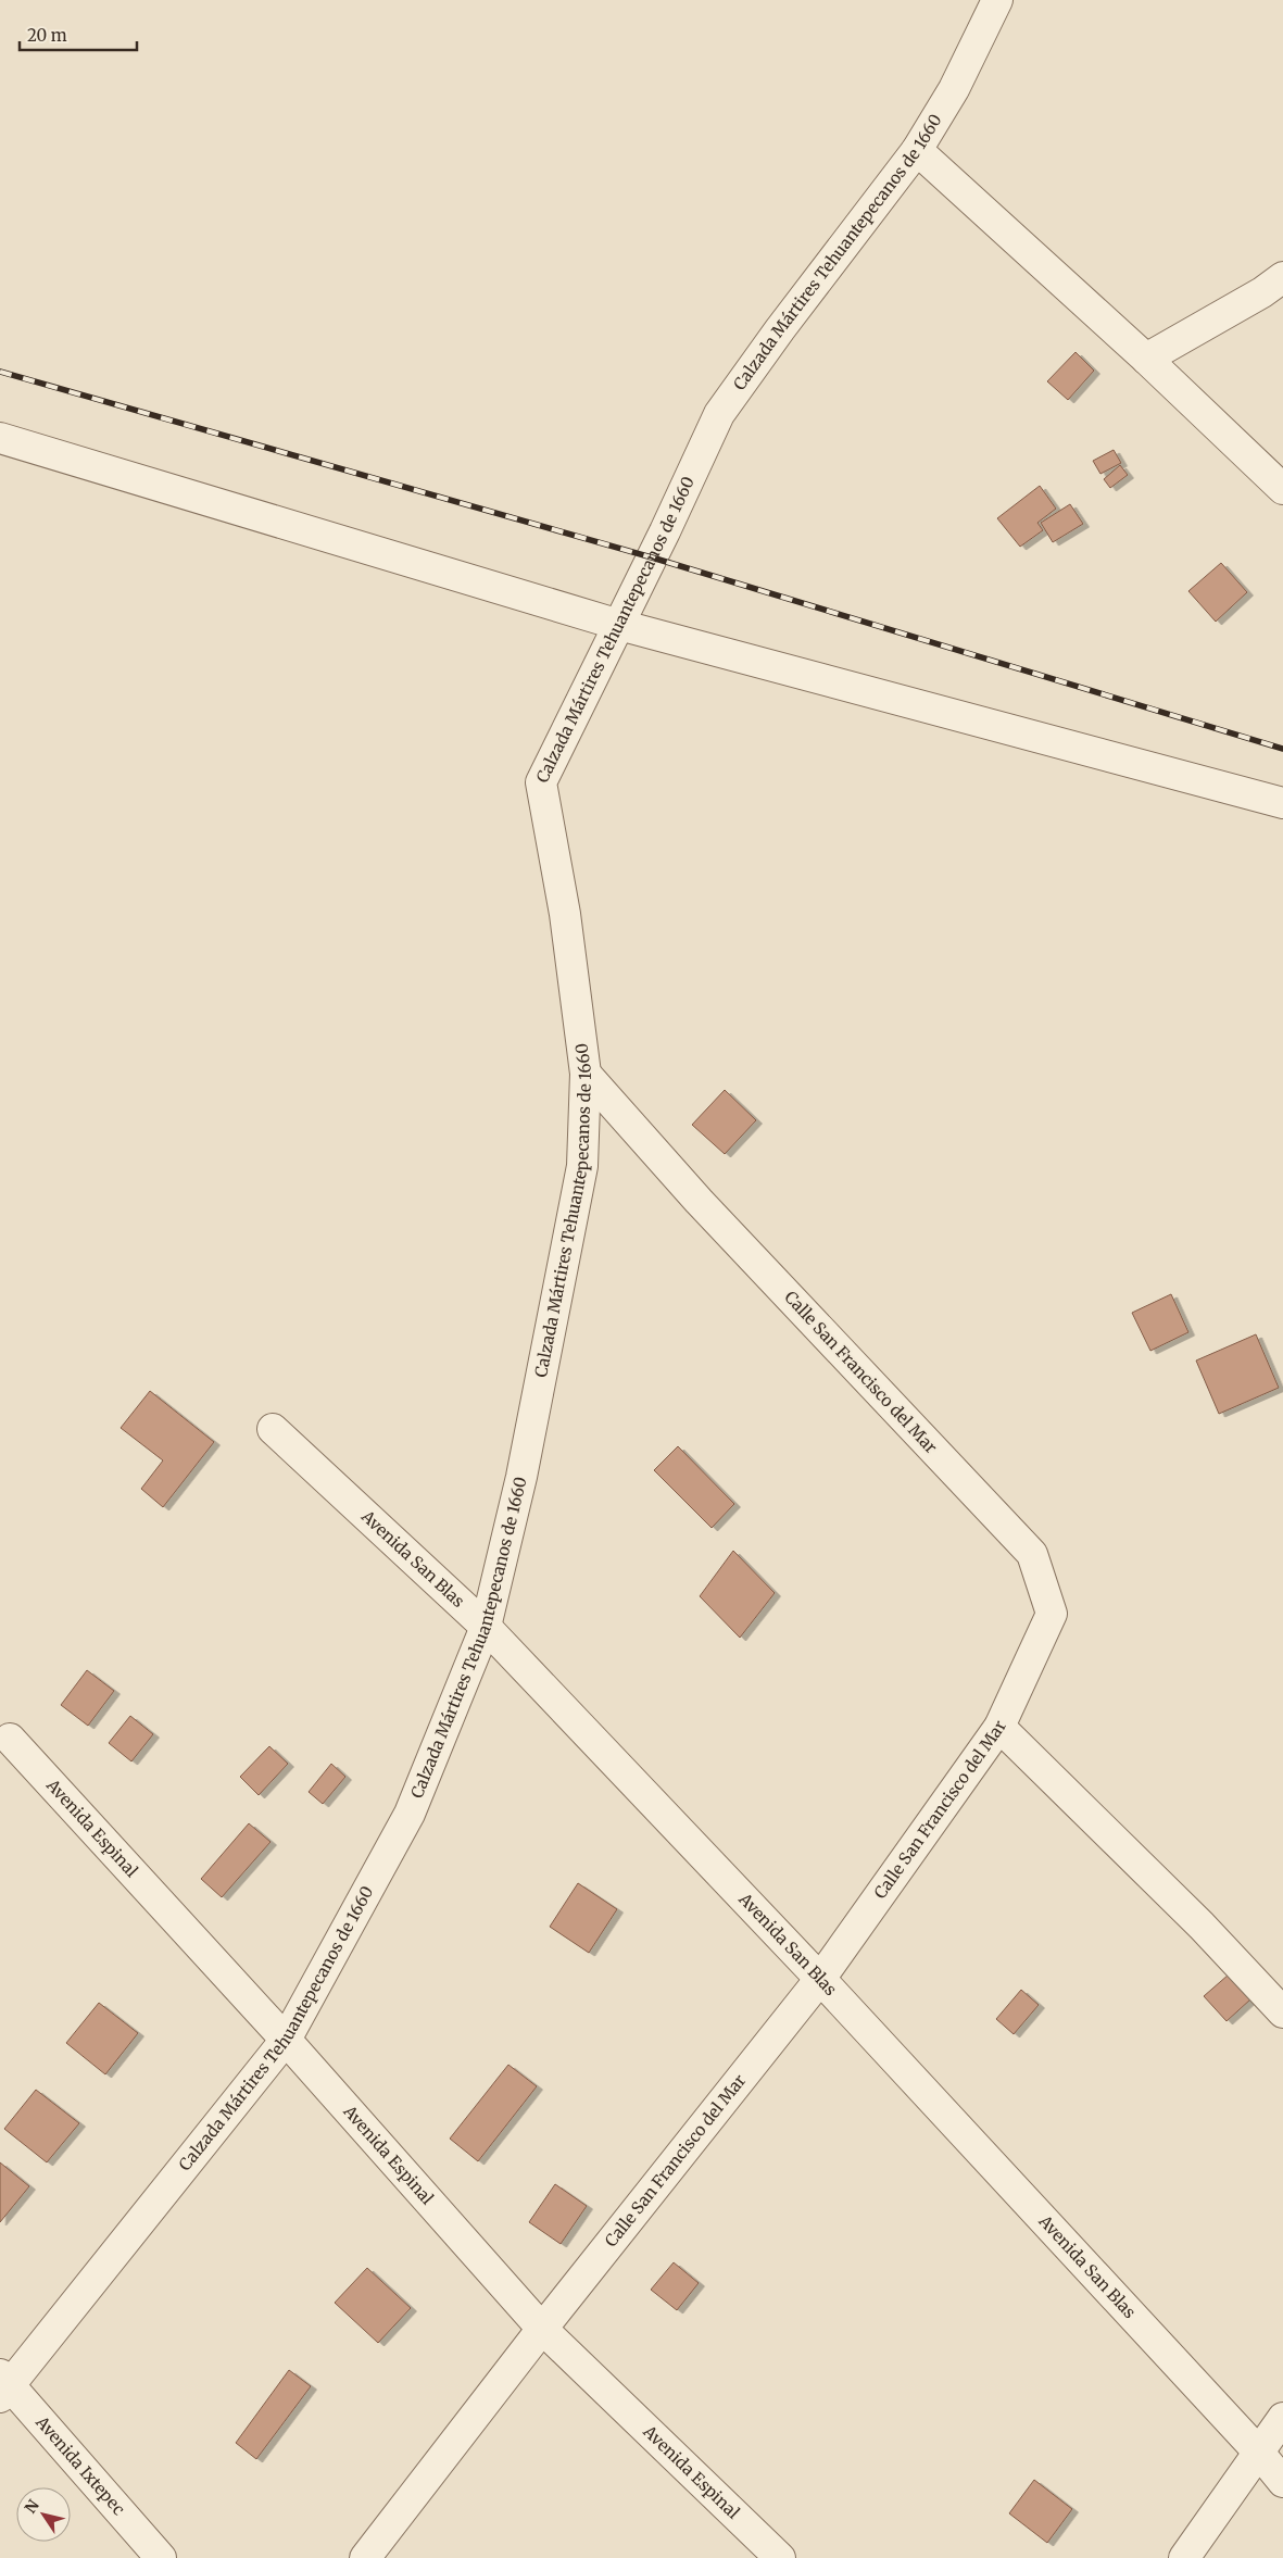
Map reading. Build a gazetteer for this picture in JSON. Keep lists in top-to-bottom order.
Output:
{
  "streets": {
    "street": [
      "Calzada Mártires Tehuantepecanos de 1660",
      "Calle San Francisco del Mar",
      "Avenida San Blas",
      "Avenida Espinal",
      "Avenida Ixtepec"
    ]
  },
  "crossings": [
    ["Calzada Mártires Tehuantepecanos de 1660", "Calle San Francisco del Mar"],
    ["Calzada Mártires Tehuantepecanos de 1660", "Avenida San Blas"],
    ["Calzada Mártires Tehuantepecanos de 1660", "Avenida Espinal"],
    ["Calzada Mártires Tehuantepecanos de 1660", "Avenida Ixtepec"],
    ["Calle San Francisco del Mar", "Avenida San Blas"],
    ["Calle San Francisco del Mar", "Avenida Espinal"]
  ],
  "scale_bar": "20 m",
  "north": "top left"
}
